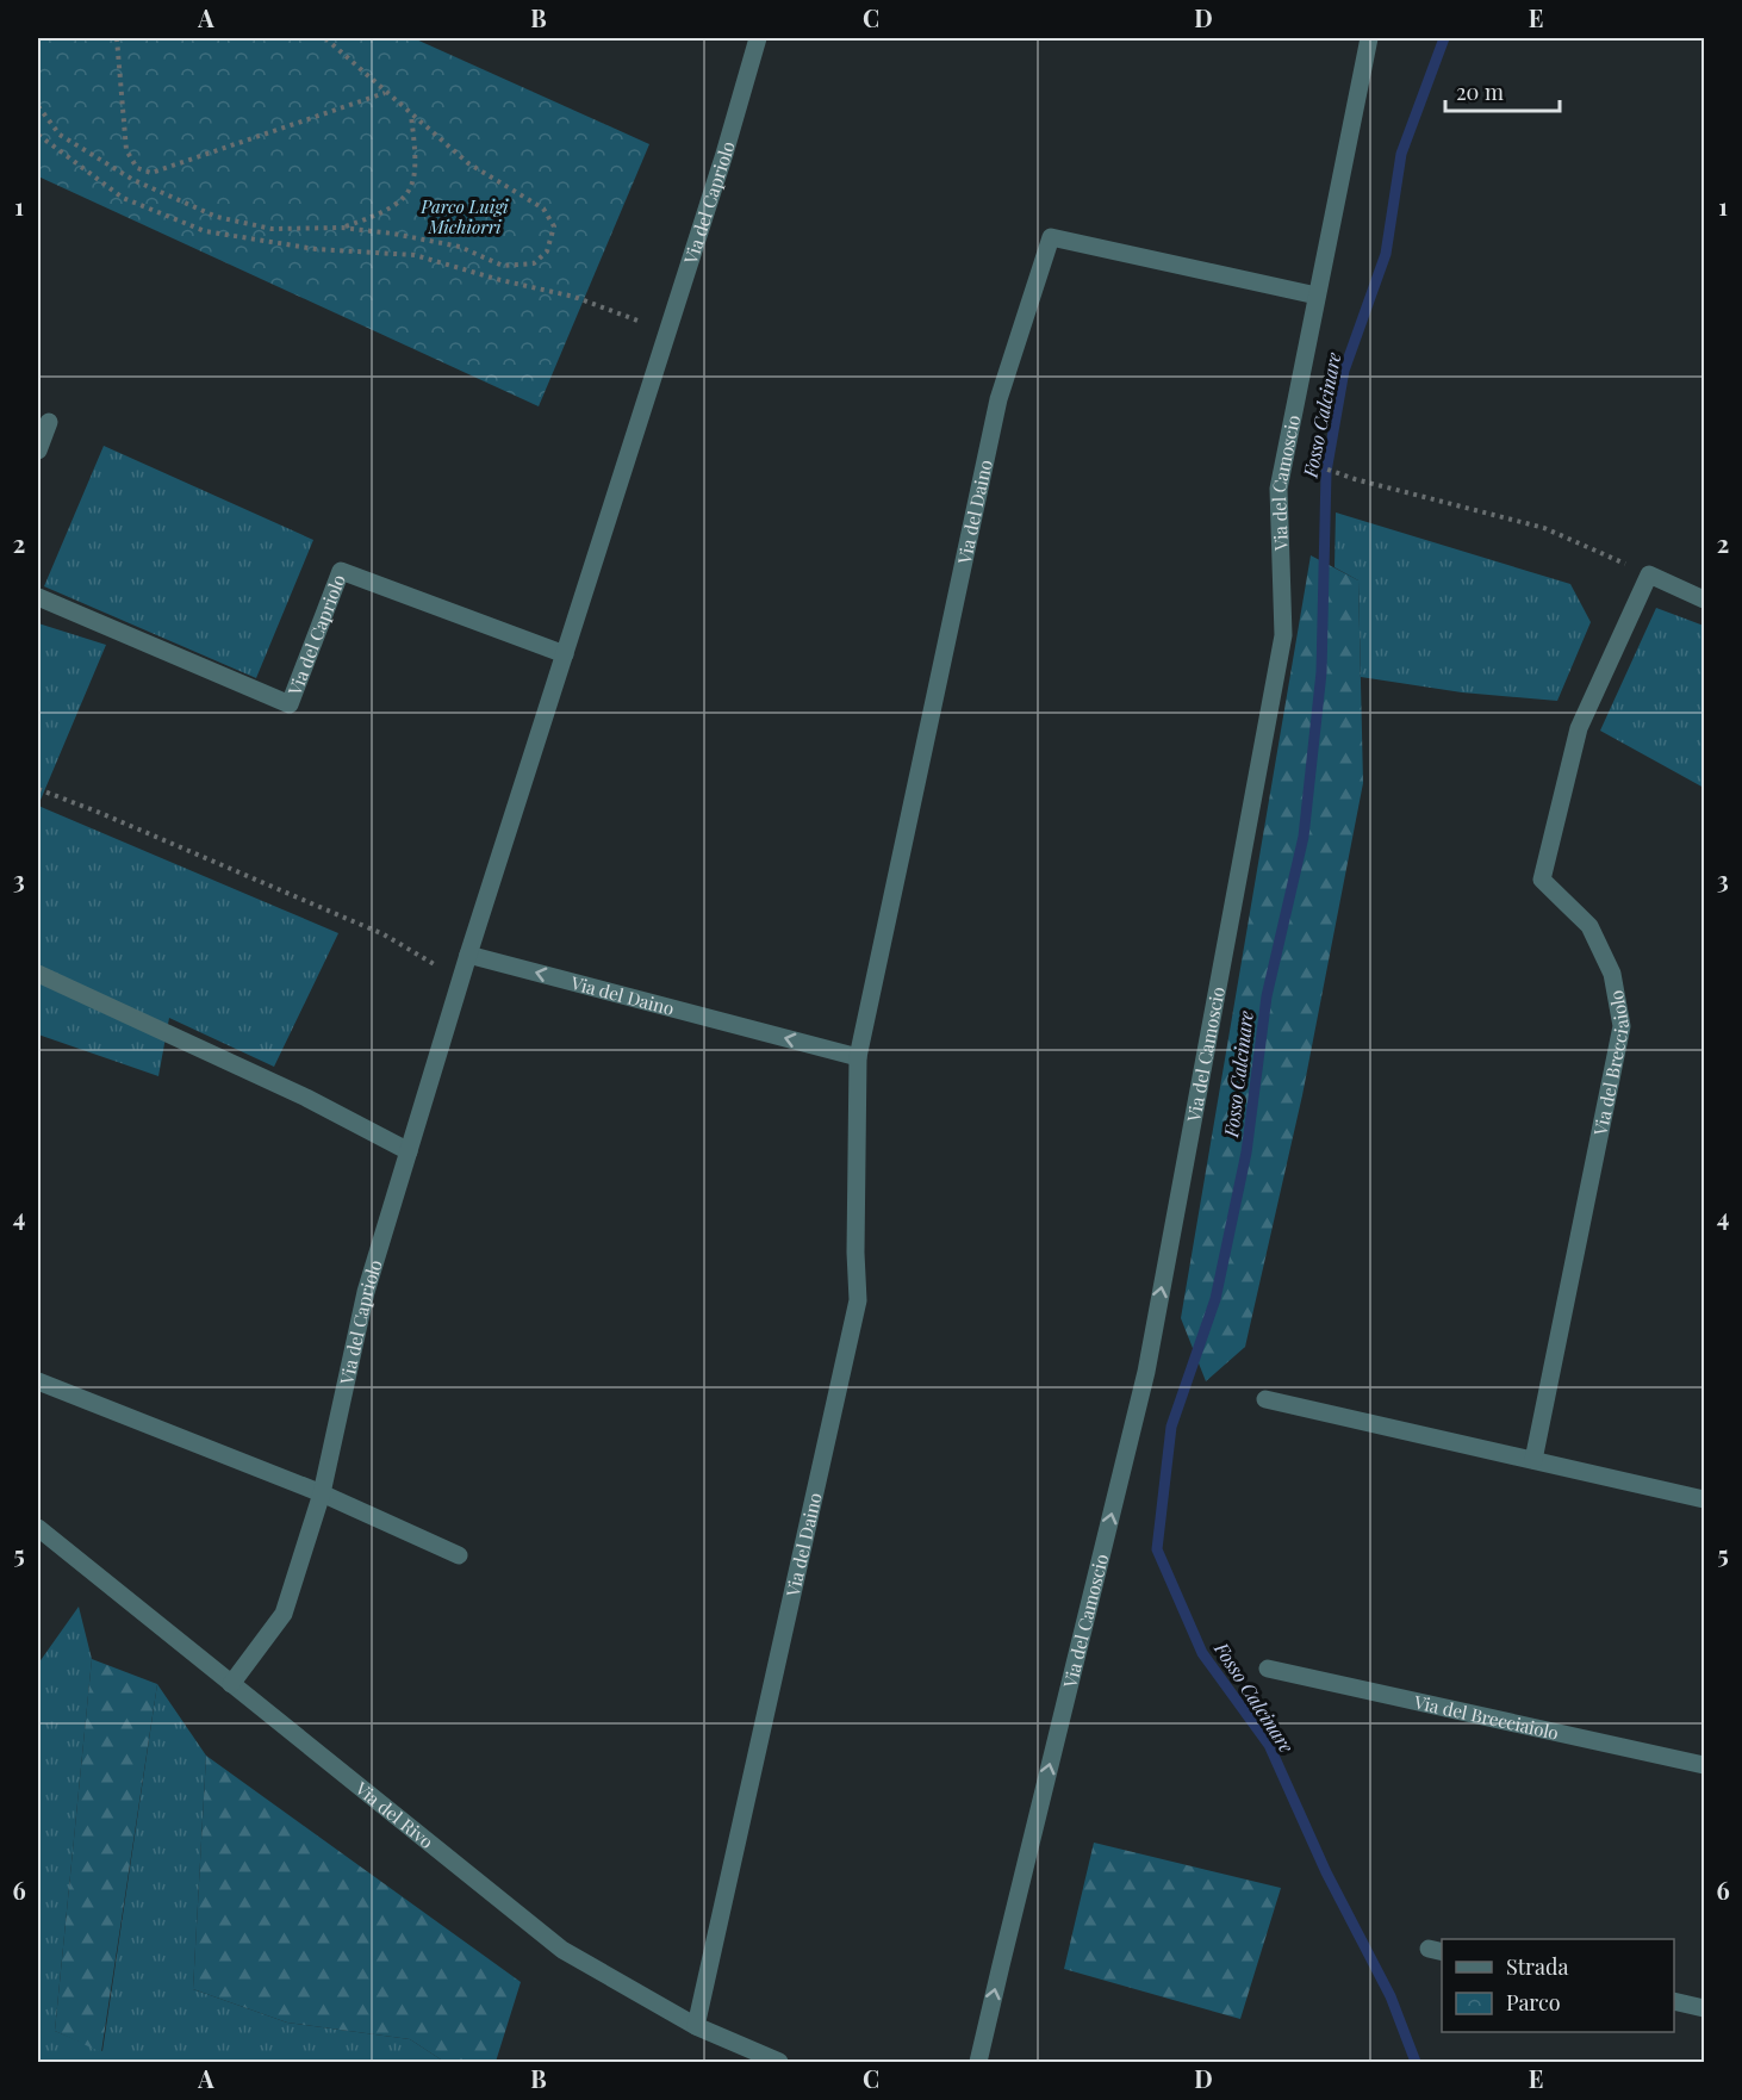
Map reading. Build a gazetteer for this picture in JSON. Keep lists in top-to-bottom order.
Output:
{
  "streets": {
    "street": [
      "Via del Capriolo",
      "Via del Camoscio",
      "Via del Daino",
      "Via del Brecciaiolo",
      "Via del Rivo"
    ]
  },
  "crossings": [
    ["Via del Capriolo", "Via del Daino"],
    ["Via del Capriolo", "Via del Rivo"],
    ["Via del Camoscio", "Via del Daino"],
    ["Via del Daino", "Via del Rivo"]
  ],
  "one_way": ["Via del Camoscio"],
  "water": ["Fosso Calcinare"],
  "parks": ["Parco Luigi Michiorri"],
  "legend": ["Strada", "Parco"],
  "scale_bar": "20 m",
  "grid": {
    "columns": [
      "A",
      "B",
      "C",
      "D",
      "E"
    ],
    "rows": [
      "1",
      "2",
      "3",
      "4",
      "5",
      "6"
    ]
  }
}
